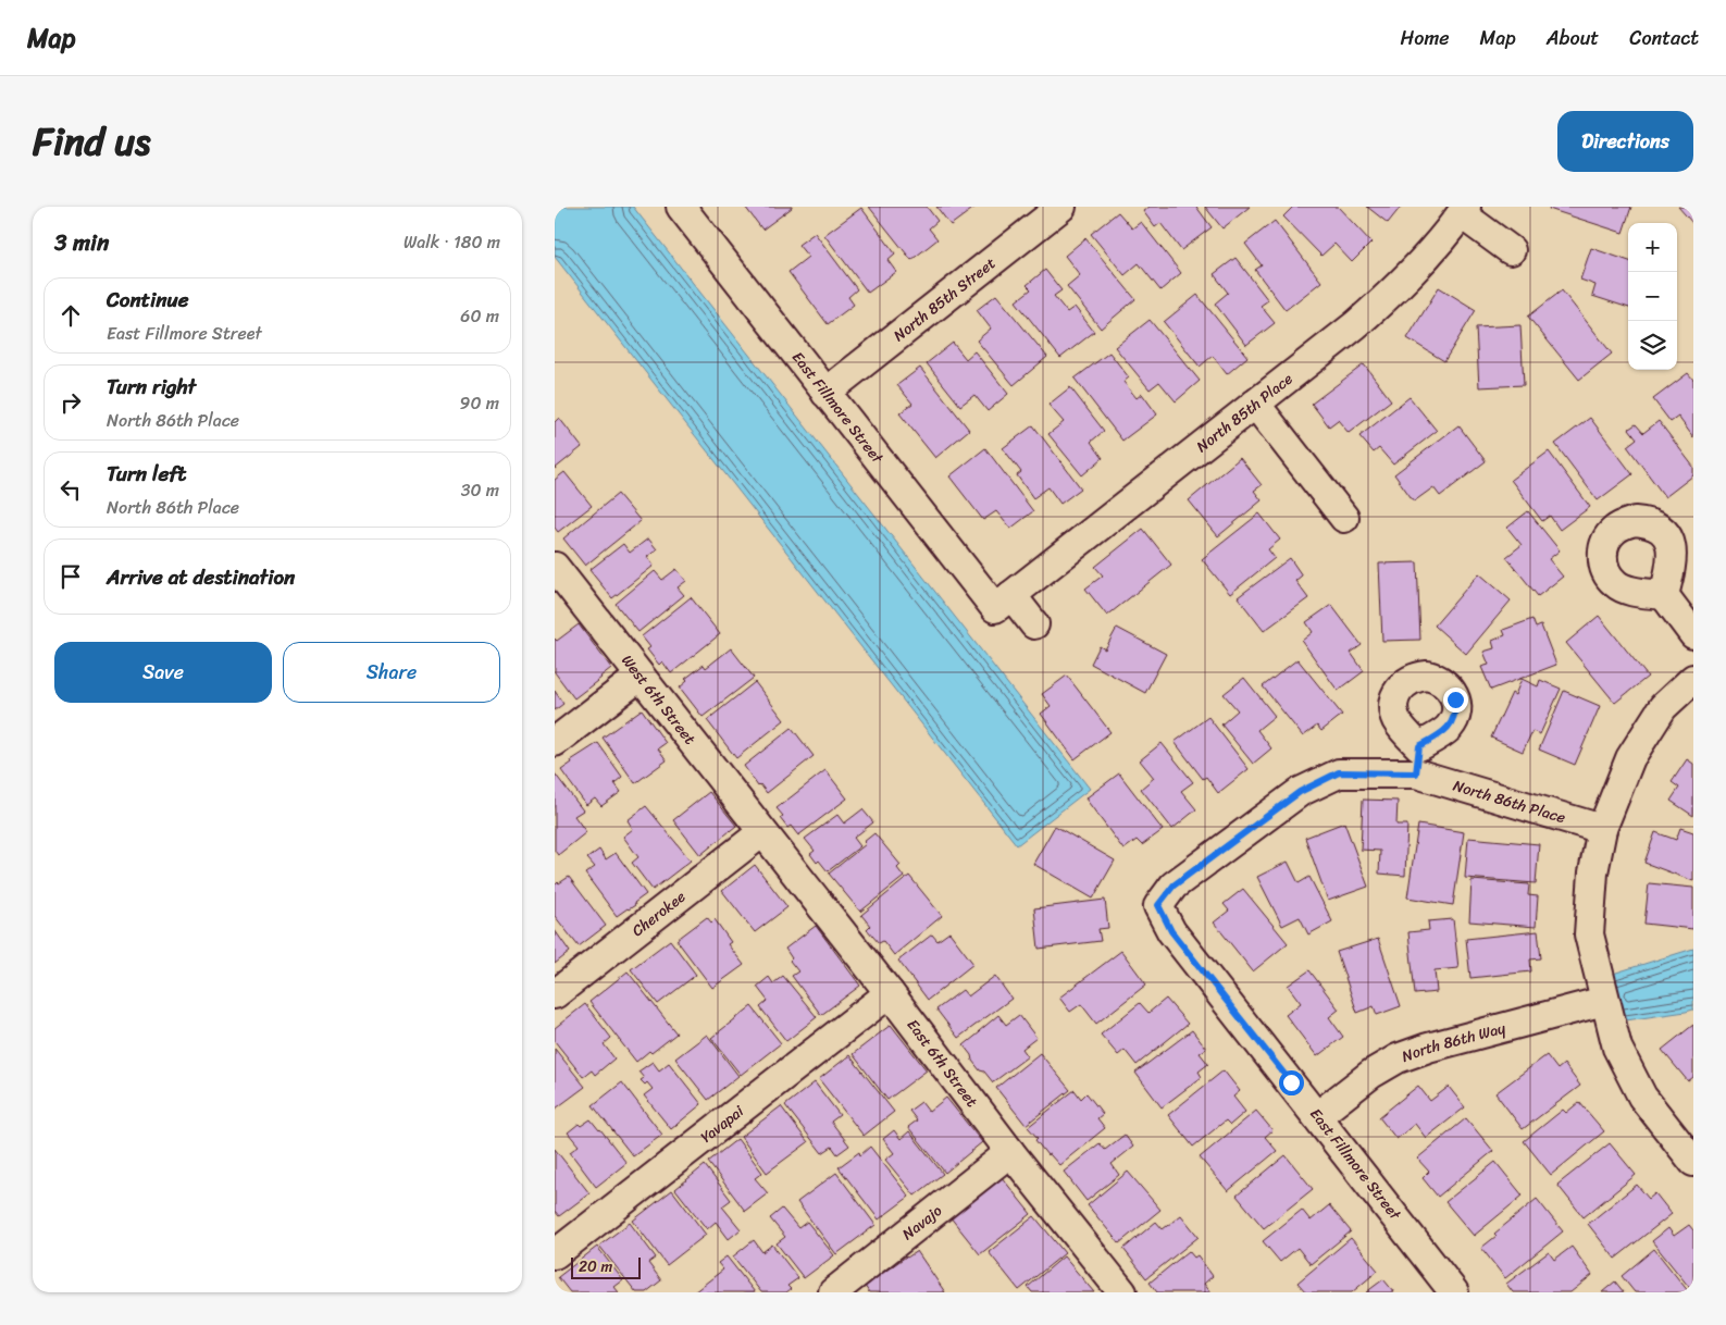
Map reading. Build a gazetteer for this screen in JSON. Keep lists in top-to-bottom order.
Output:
{
  "streets": {
    "street": [
      "North 85th Street",
      "East Fillmore Street",
      "North 85th Place",
      "West 6th Street",
      "North 86th Place",
      "Cherokee",
      "North 86th Way",
      "East 6th Street",
      "Yavapai",
      "Navajo"
    ]
  },
  "crossings": [
    ["North 85th Street", "East Fillmore Street"],
    ["East Fillmore Street", "North 85th Place"],
    ["East Fillmore Street", "North 86th Place"],
    ["East Fillmore Street", "North 86th Way"],
    ["West 6th Street", "Cherokee"],
    ["West 6th Street", "East 6th Street"],
    ["Cherokee", "East 6th Street"],
    ["East 6th Street", "Yavapai"],
    ["East 6th Street", "Navajo"]
  ],
  "scale_bar": "20 m",
  "page": {
    "header": "Map",
    "nav": [
      "Home",
      "Map",
      "About",
      "Contact"
    ],
    "title": "Find us",
    "buttons": [
      "Directions",
      ["Save", "Share"]
    ],
    "heading": ["3 min", "Walk · 180 m"],
    "map_buttons": ["+", "−"],
    "list": [
      ["Continue", "East Fillmore Street", "60 m"],
      ["Turn right", "North 86th Place", "90 m"],
      ["Turn left", "North 86th Place", "30 m"],
      "Arrive at destination"
    ],
    "scale": "20 m"
  }
}
